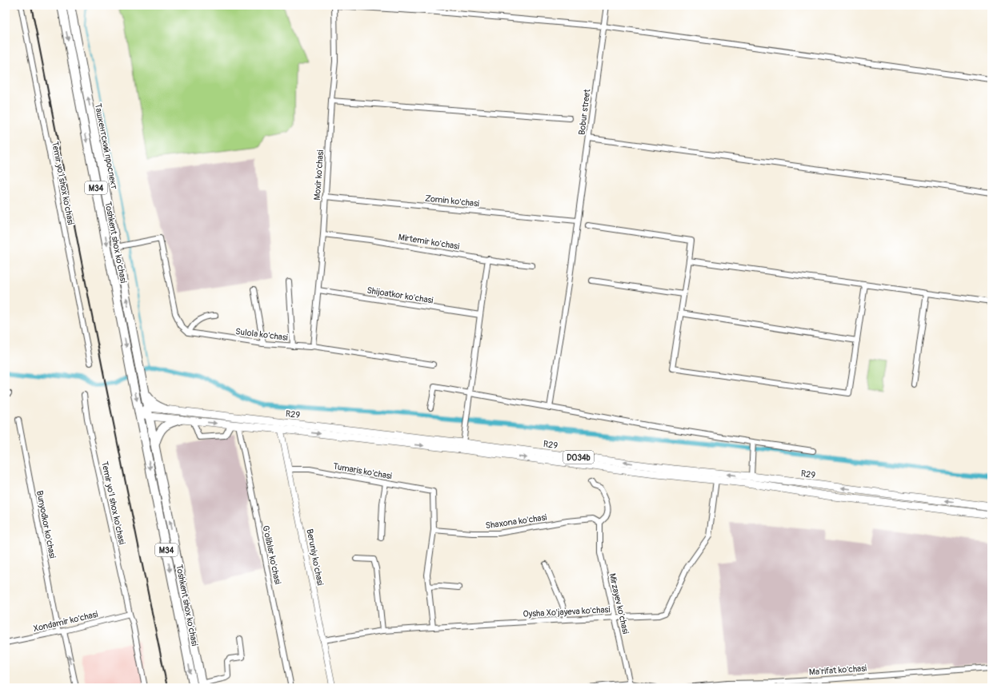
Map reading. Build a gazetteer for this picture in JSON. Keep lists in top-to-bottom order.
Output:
{
  "streets": {
    "highway": ["Ташкентский проспект", "M34", "Toshkent shox ko'chasi"],
    "main road": ["R29", "D034b"],
    "street": [
      "Bobur street",
      "Moxir ko'chasi",
      "Temir yo'l shox ko'chasi",
      "Zomin ko'chasi",
      "Mirtemir ko'chasi",
      "Shijoatkor ko'chasi",
      "Sulola ko'chasi",
      "Tumaris ko'chasi",
      "Shaxona ko'chasi",
      "Bunyodkor ko'chasi",
      "G'oliblar ko'chasi",
      "Beruniy ko'chasi",
      "Mirzayev ko'chasi",
      "Oysha Xo'jayeva ko'chasi",
      "Xondamir ko'chasi",
      "Ma'rifat ko'chasi"
    ]
  },
  "crossings": [
    ["Bobur street", "Zomin ko'chasi"],
    ["Ташкентский проспект", "M34"],
    ["Moxir ko'chasi", "Zomin ko'chasi"],
    ["Moxir ko'chasi", "Mirtemir ko'chasi"],
    ["Moxir ko'chasi", "Shijoatkor ko'chasi"],
    ["Moxir ko'chasi", "Sulola ko'chasi"],
    ["Temir yo'l shox ko'chasi", "Xondamir ko'chasi"],
    ["M34", "Toshkent shox ko'chasi"],
    ["M34", "D034b"],
    ["Toshkent shox ko'chasi", "D034b"],
    ["R29", "D034b"],
    ["R29", "G'oliblar ko'chasi"],
    ["R29", "Beruniy ko'chasi"],
    ["R29", "Oysha Xo'jayeva ko'chasi"],
    ["Tumaris ko'chasi", "Shaxona ko'chasi"],
    ["Tumaris ko'chasi", "Beruniy ko'chasi"],
    ["Shaxona ko'chasi", "Mirzayev ko'chasi"],
    ["Bunyodkor ko'chasi", "Xondamir ko'chasi"],
    ["Beruniy ko'chasi", "Oysha Xo'jayeva ko'chasi"],
    ["Mirzayev ko'chasi", "Oysha Xo'jayeva ko'chasi"]
  ],
  "one_way": ["Ташкентский проспект"]
}
